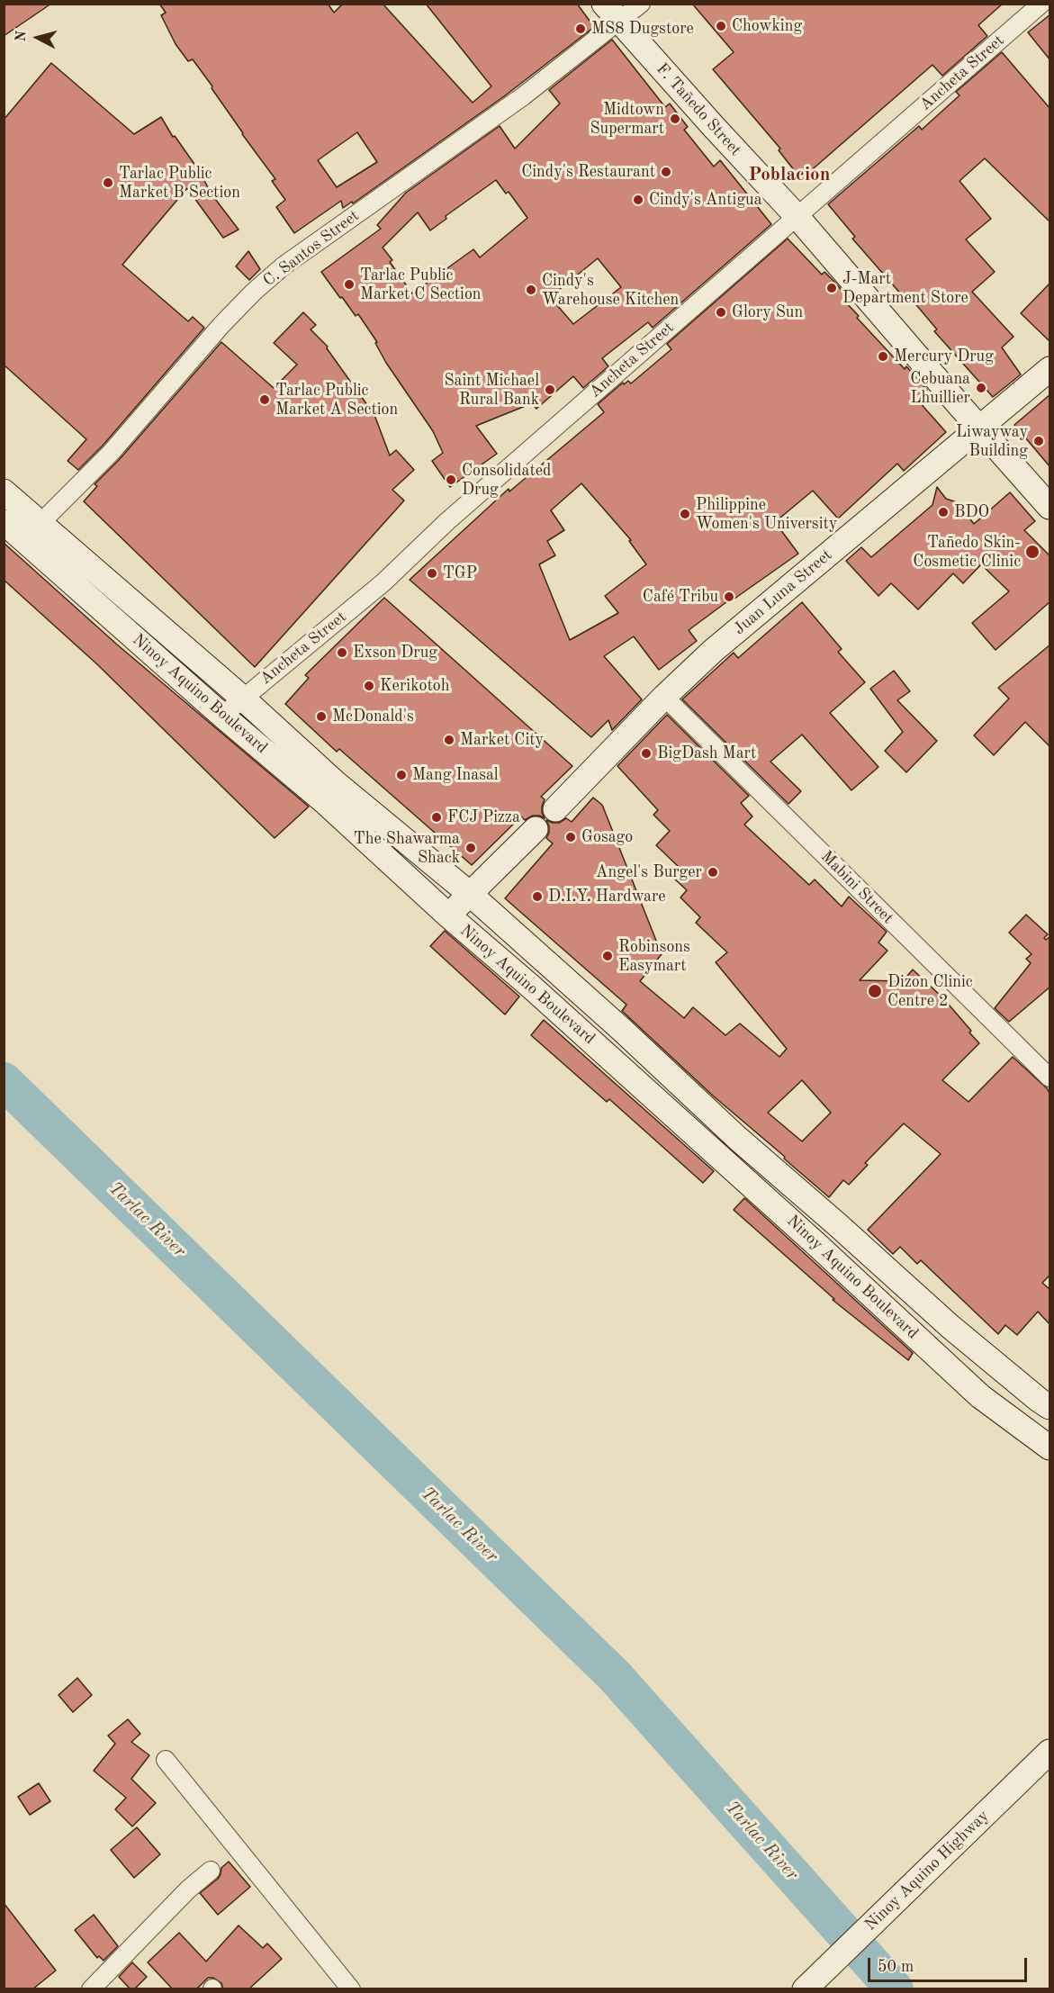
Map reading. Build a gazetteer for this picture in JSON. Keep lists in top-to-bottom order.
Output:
{
  "streets": {
    "main road": [
      "F. Tañedo Street",
      "Juan Luna Street",
      "Ninoy Aquino Boulevard",
      "Ninoy Aquino Highway"
    ],
    "street": ["Ancheta Street", "C. Santos Street", "Mabini Street"]
  },
  "crossings": [
    ["Ancheta Street", "F. Tañedo Street"],
    ["Ancheta Street", "Ninoy Aquino Boulevard"],
    ["F. Tañedo Street", "C. Santos Street"],
    ["F. Tañedo Street", "Juan Luna Street"],
    ["C. Santos Street", "Ninoy Aquino Boulevard"],
    ["Juan Luna Street", "Mabini Street"]
  ],
  "districts": ["Poblacion"],
  "water": ["Tarlac River"],
  "places": [
    "Chowking",
    "MS8 Dugstore",
    "Midtown Supermart",
    "Cindy's Restaurant",
    "Tarlac Public Market B Section",
    "Cindy's Antigua",
    "Tarlac Public Market C Section",
    "J-Mart Department Store",
    "Cindy's Warehouse Kitchen",
    "Glory Sun",
    "Mercury Drug",
    "Cebuana Lhuillier",
    "Saint Michael Rural Bank",
    "Tarlac Public Market A Section",
    "Liwayway Building",
    "Consolidated Drug",
    "BDO",
    "Philippine Women's University",
    "Tañedo Skin- Cosmetic Clinic",
    "TGP",
    "Café Tribu",
    "Exson Drug",
    "Kerikotoh",
    "McDonald's",
    "Market City",
    "BigDash Mart",
    "Mang Inasal",
    "FCJ Pizza",
    "Gosago",
    "The Shawarma Shack",
    "Angel's Burger",
    "D.I.Y. Hardware",
    "Robinsons Easymart",
    "Dizon Clinic Centre 2"
  ],
  "scale_bar": "50 m",
  "north": "left"
}
